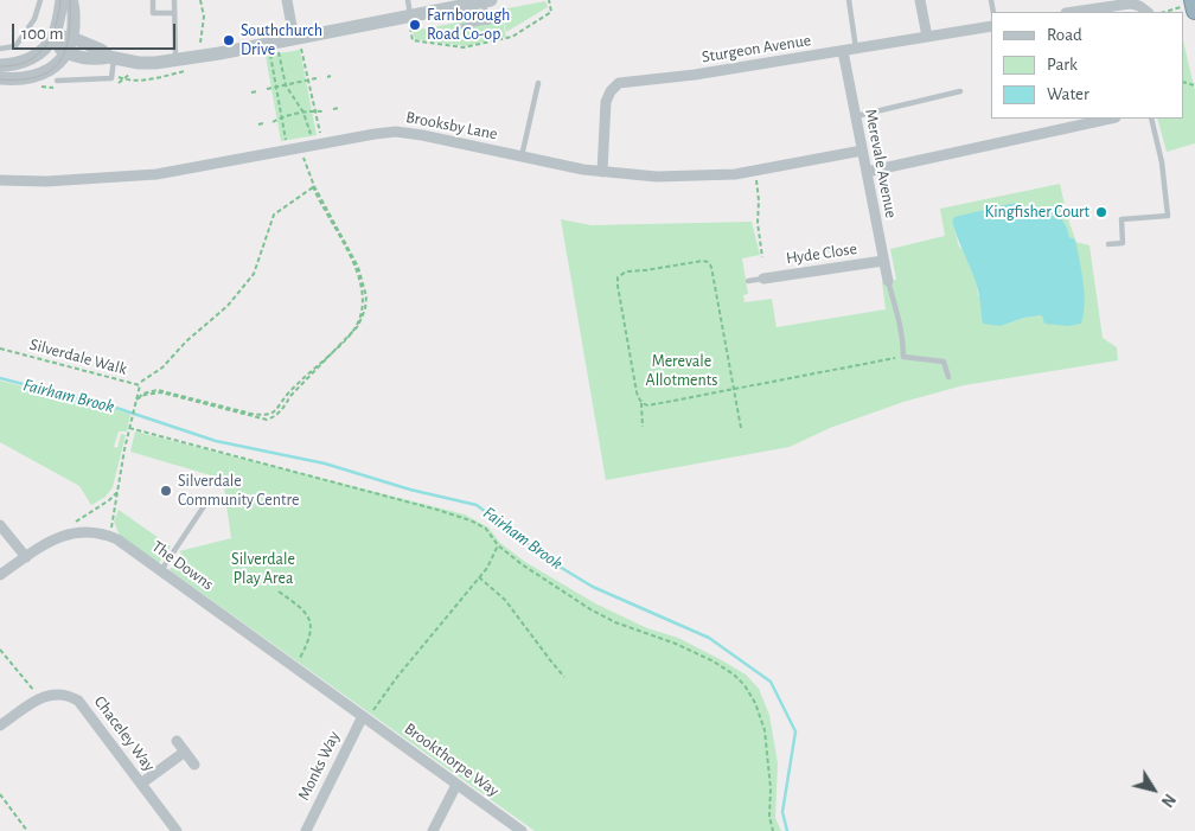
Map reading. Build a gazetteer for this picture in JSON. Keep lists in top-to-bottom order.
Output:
{
  "streets": {
    "street": [
      "Sturgeon Avenue",
      "Brooksby Lane",
      "Merevale Avenue",
      "Hyde Close",
      "The Downs",
      "Chaceley Way",
      "Brookthorpe Way",
      "Monks Way"
    ],
    "path": ["Silverdale Walk"]
  },
  "crossings": [
    ["Sturgeon Avenue", "Brooksby Lane"],
    ["Sturgeon Avenue", "Merevale Avenue"],
    ["Brooksby Lane", "Merevale Avenue"],
    ["Merevale Avenue", "Hyde Close"],
    ["Silverdale Walk", "The Downs"],
    ["The Downs", "Brookthorpe Way"],
    ["The Downs", "Monks Way"],
    ["Brookthorpe Way", "Monks Way"]
  ],
  "water": ["Fairham Brook"],
  "parks": ["Merevale Allotments", "Silverdale Play Area"],
  "places": [
    "Farnborough Road Co-op",
    "Southchurch Drive",
    "Kingfisher Court",
    "Silverdale Community Centre"
  ],
  "legend": ["Road", "Park", "Water"],
  "scale_bar": "100 m",
  "north": "bottom right"
}
